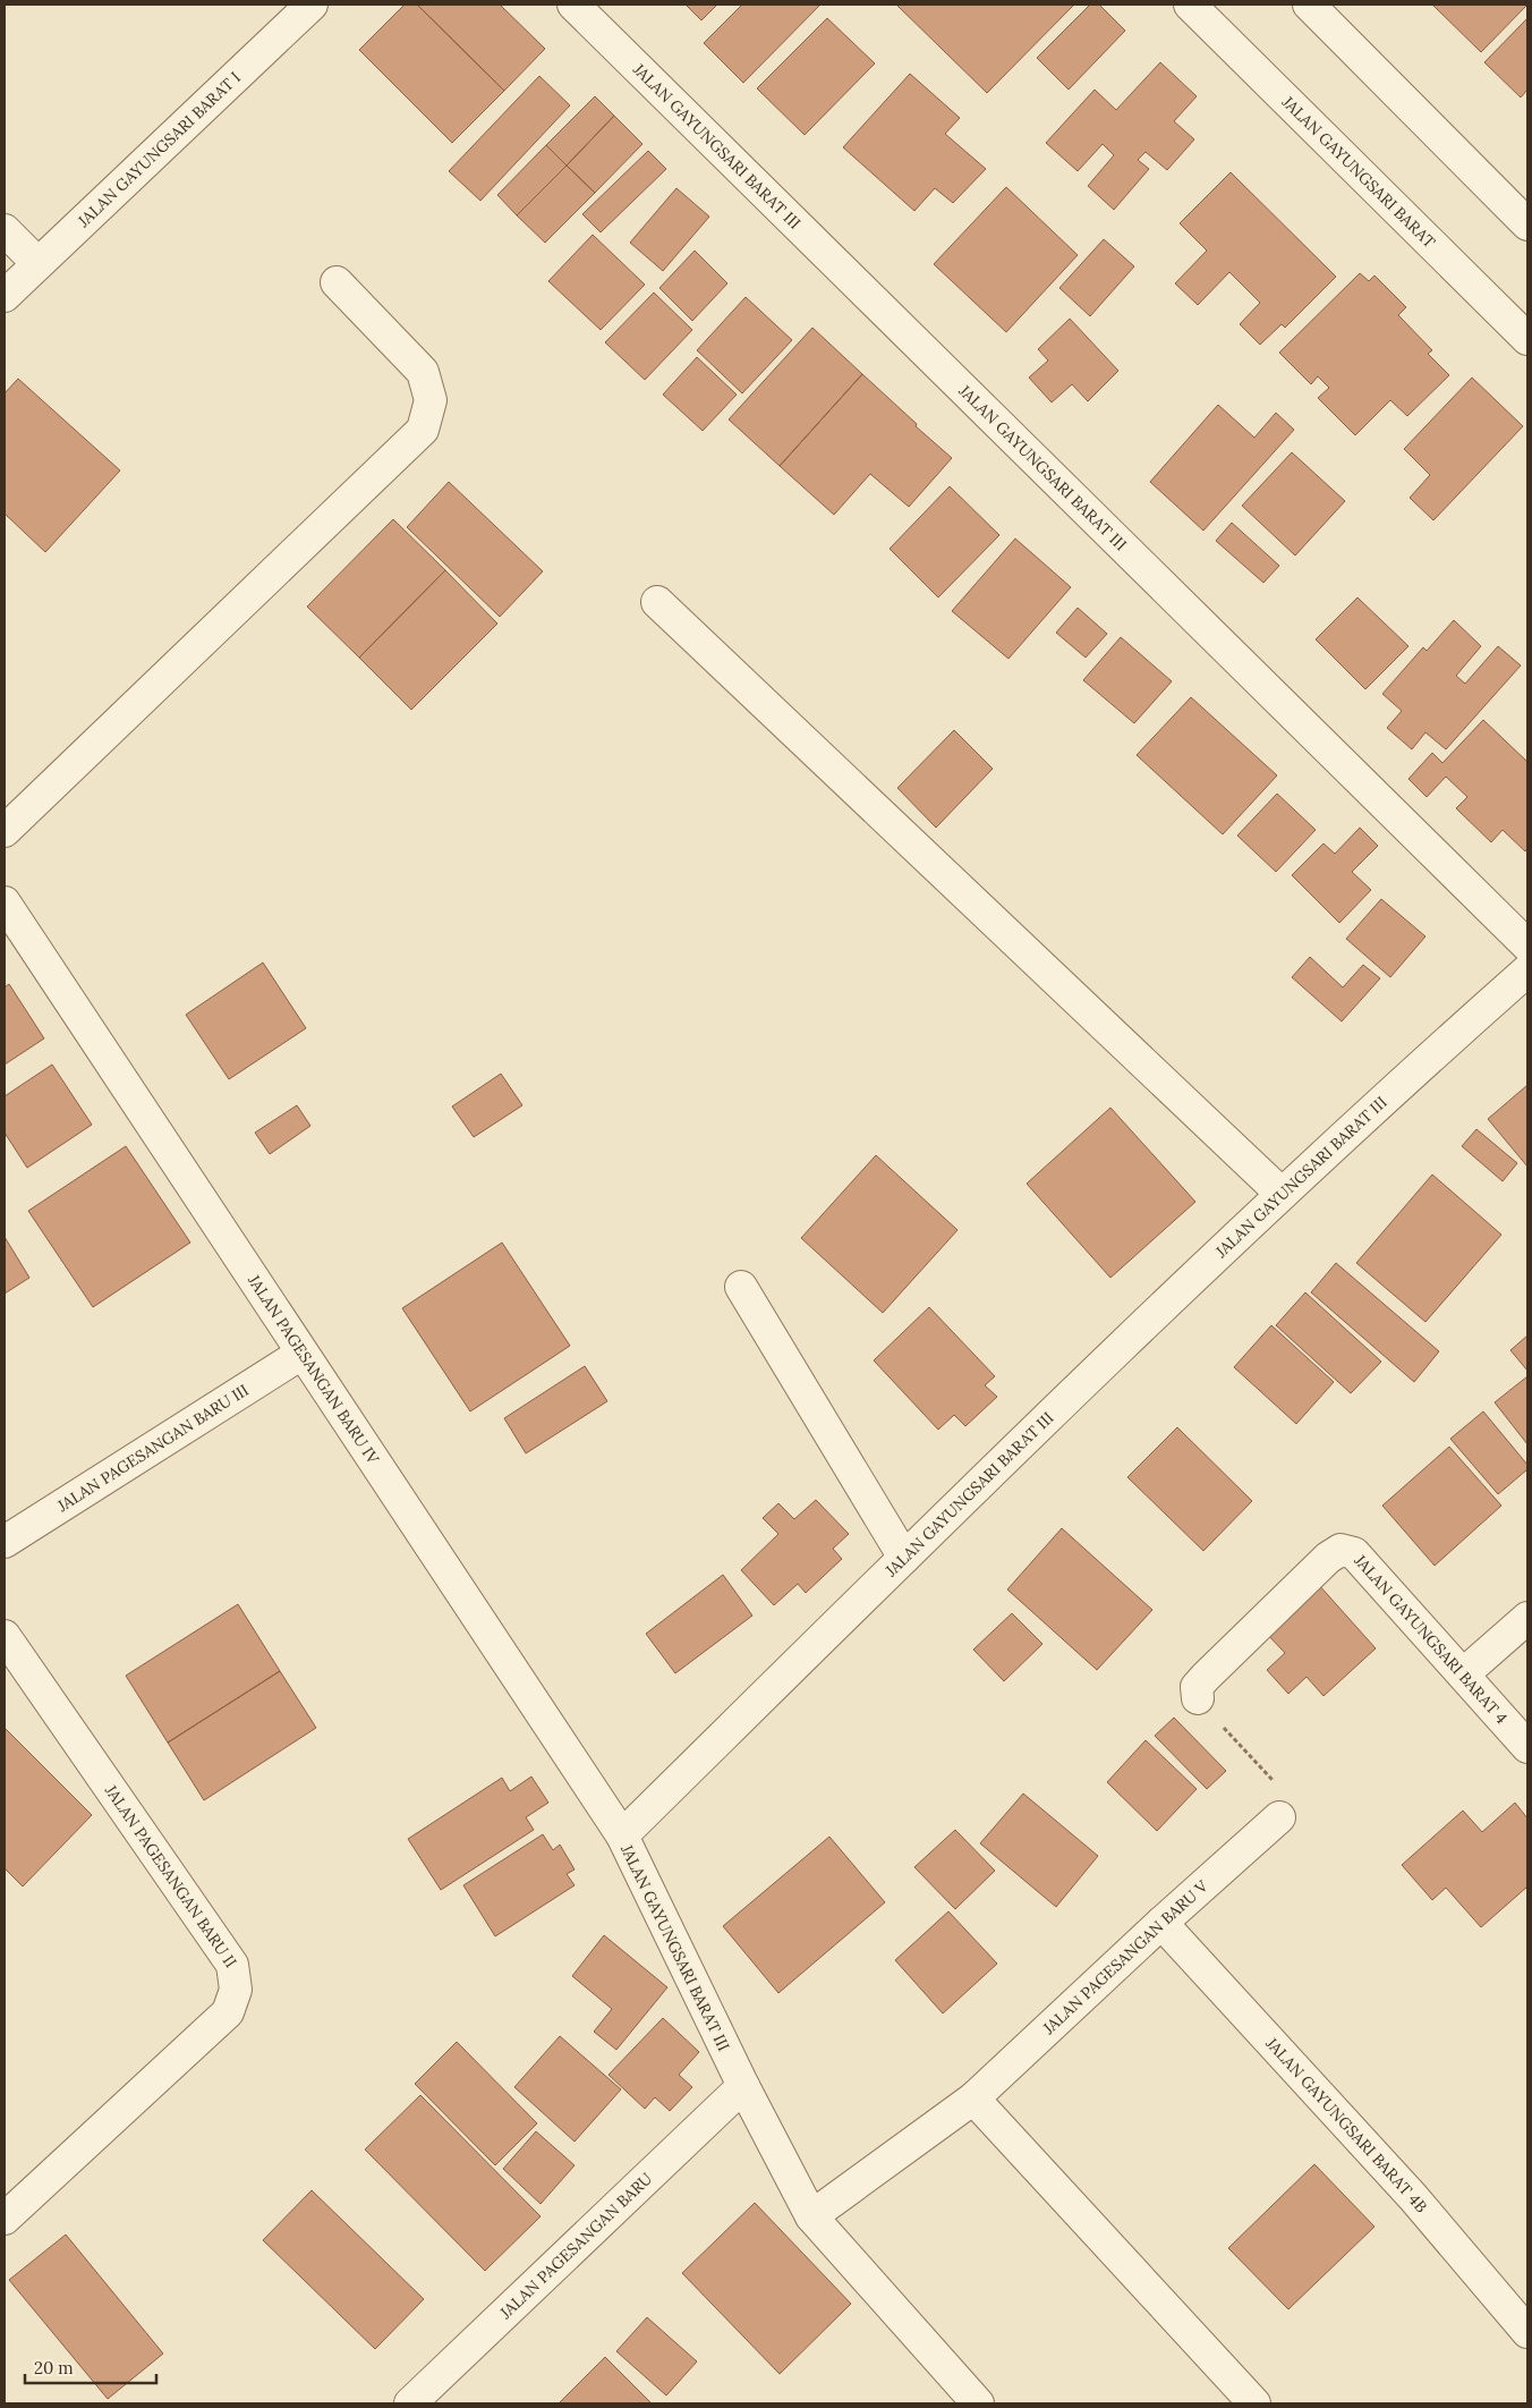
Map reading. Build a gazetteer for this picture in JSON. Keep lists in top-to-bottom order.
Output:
{
  "streets": {
    "street": [
      "JALAN GAYUNGSARI BARAT III",
      "JALAN GAYUNGSARI BARAT I",
      "JALAN GAYUNGSARI BARAT",
      "JALAN PAGESANGAN BARU IV",
      "JALAN PAGESANGAN BARU III",
      "JALAN GAYUNGSARI BARAT 4",
      "JALAN PAGESANGAN BARU II",
      "JALAN PAGESANGAN BARU V",
      "JALAN GAYUNGSARI BARAT 4B",
      "JALAN PAGESANGAN BARU"
    ]
  },
  "crossings": [
    ["JALAN GAYUNGSARI BARAT III", "JALAN PAGESANGAN BARU IV"],
    ["JALAN GAYUNGSARI BARAT III", "JALAN PAGESANGAN BARU"],
    ["JALAN PAGESANGAN BARU IV", "JALAN PAGESANGAN BARU III"],
    ["JALAN PAGESANGAN BARU V", "JALAN GAYUNGSARI BARAT 4B"]
  ],
  "scale_bar": "20 m"
}
